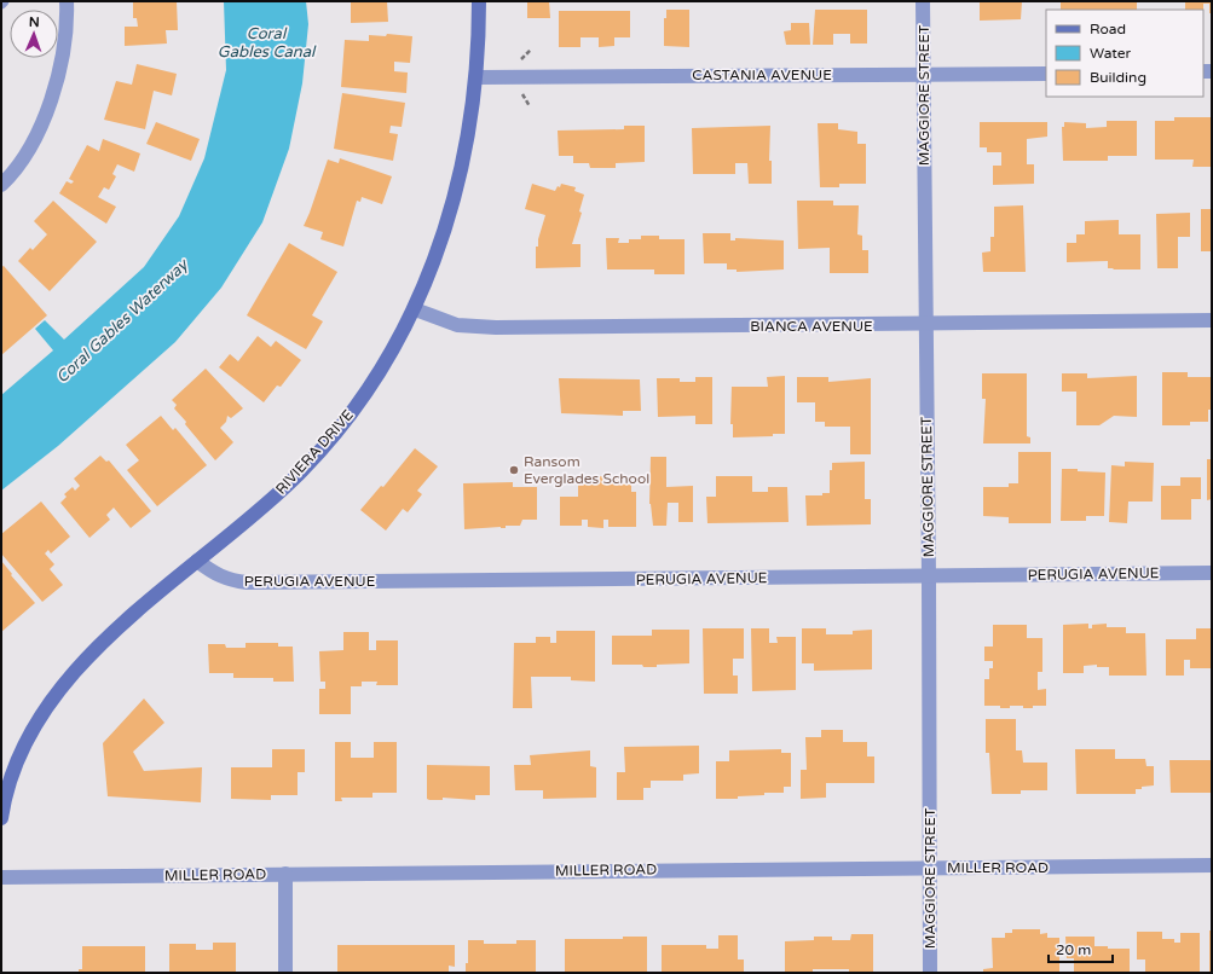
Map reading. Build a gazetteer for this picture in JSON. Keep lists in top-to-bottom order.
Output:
{
  "streets": {
    "street": [
      "CASTANIA AVENUE",
      "MAGGIORE STREET",
      "BIANCA AVENUE",
      "RIVIERA DRIVE",
      "PERUGIA AVENUE",
      "MILLER ROAD"
    ]
  },
  "crossings": [
    ["CASTANIA AVENUE", "MAGGIORE STREET"],
    ["CASTANIA AVENUE", "RIVIERA DRIVE"],
    ["MAGGIORE STREET", "BIANCA AVENUE"],
    ["MAGGIORE STREET", "PERUGIA AVENUE"],
    ["MAGGIORE STREET", "MILLER ROAD"],
    ["BIANCA AVENUE", "RIVIERA DRIVE"],
    ["RIVIERA DRIVE", "PERUGIA AVENUE"]
  ],
  "water": ["Coral Gables Canal", "Coral Gables Waterway"],
  "places": ["Ransom Everglades School"],
  "legend": ["Road", "Water", "Building"],
  "scale_bar": "20 m",
  "north": "top"
}
